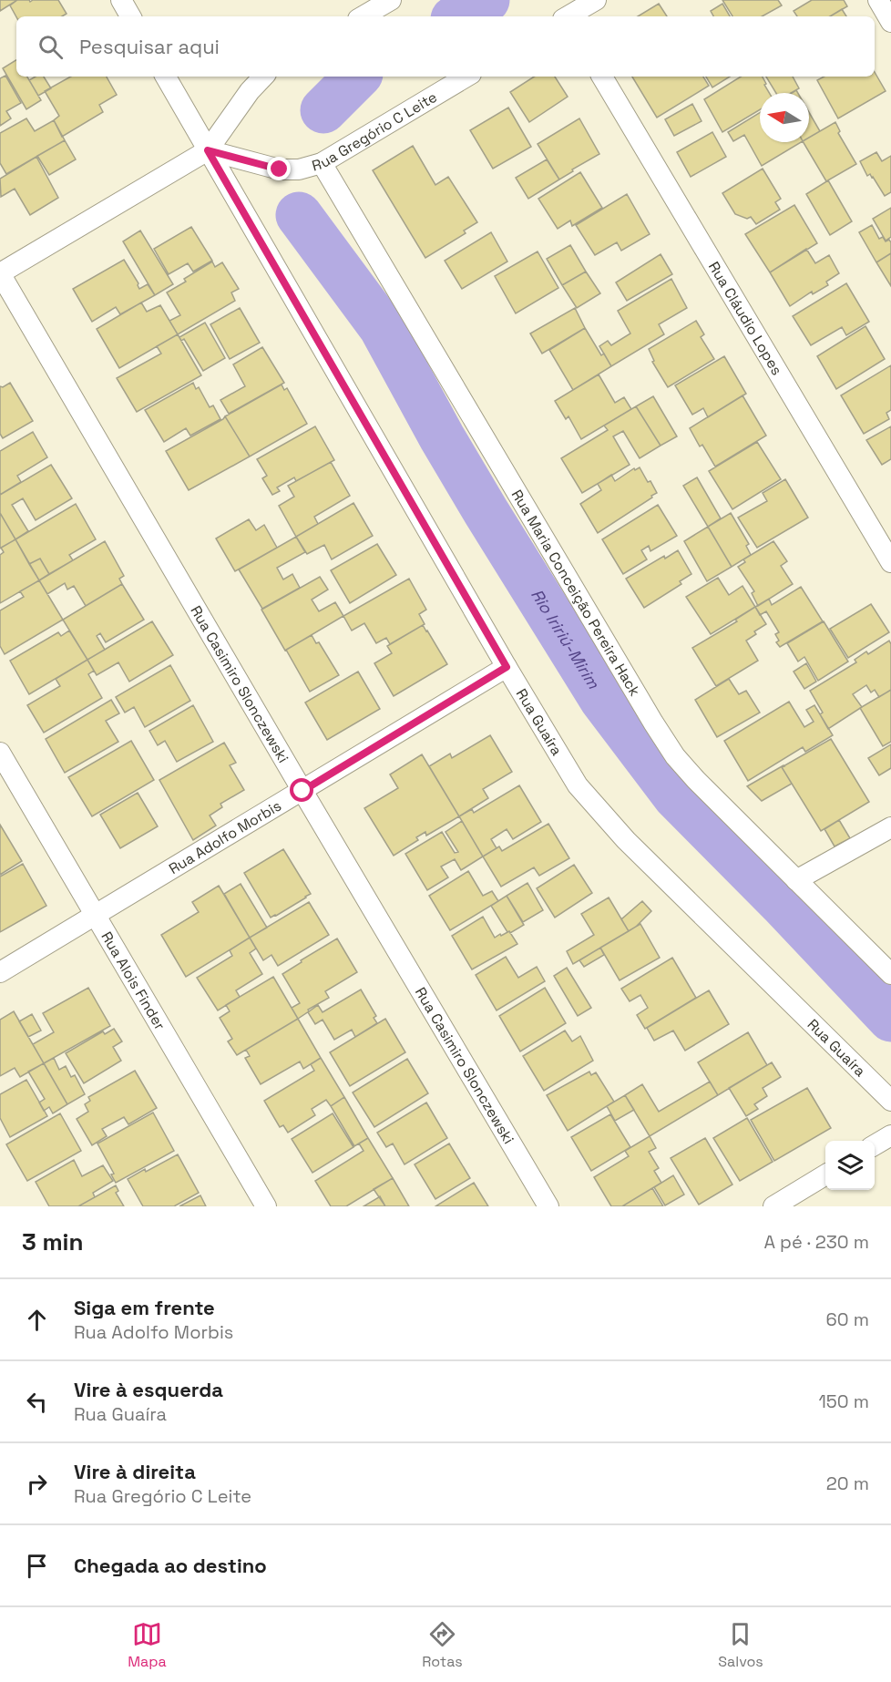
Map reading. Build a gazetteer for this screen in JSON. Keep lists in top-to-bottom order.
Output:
{
  "streets": {
    "street": [
      "Rua Gregório C Leite",
      "Rua Cláudio Lopes",
      "Rua Maria Conceição Pereira Hack",
      "Rua Casimiro Slonczewski",
      "Rua Guaíra",
      "Rua Adolfo Morbis",
      "Rua Alois Finder"
    ]
  },
  "crossings": [
    ["Rua Gregório C Leite", "Rua Maria Conceição Pereira Hack"],
    ["Rua Gregório C Leite", "Rua Guaíra"],
    ["Rua Casimiro Slonczewski", "Rua Adolfo Morbis"],
    ["Rua Guaíra", "Rua Adolfo Morbis"],
    ["Rua Adolfo Morbis", "Rua Alois Finder"]
  ],
  "water": ["Rio Iririú-Mirim"],
  "north": "left",
  "page": {
    "search": "Pesquisar aqui",
    "heading": ["3 min", "A pé · 230 m"],
    "list": [
      ["Siga em frente", "Rua Adolfo Morbis", "60 m"],
      ["Vire à esquerda", "Rua Guaíra", "150 m"],
      ["Vire à direita", "Rua Gregório C Leite", "20 m"],
      "Chegada ao destino"
    ],
    "nav": ["Mapa", "Rotas", "Salvos"]
  }
}
